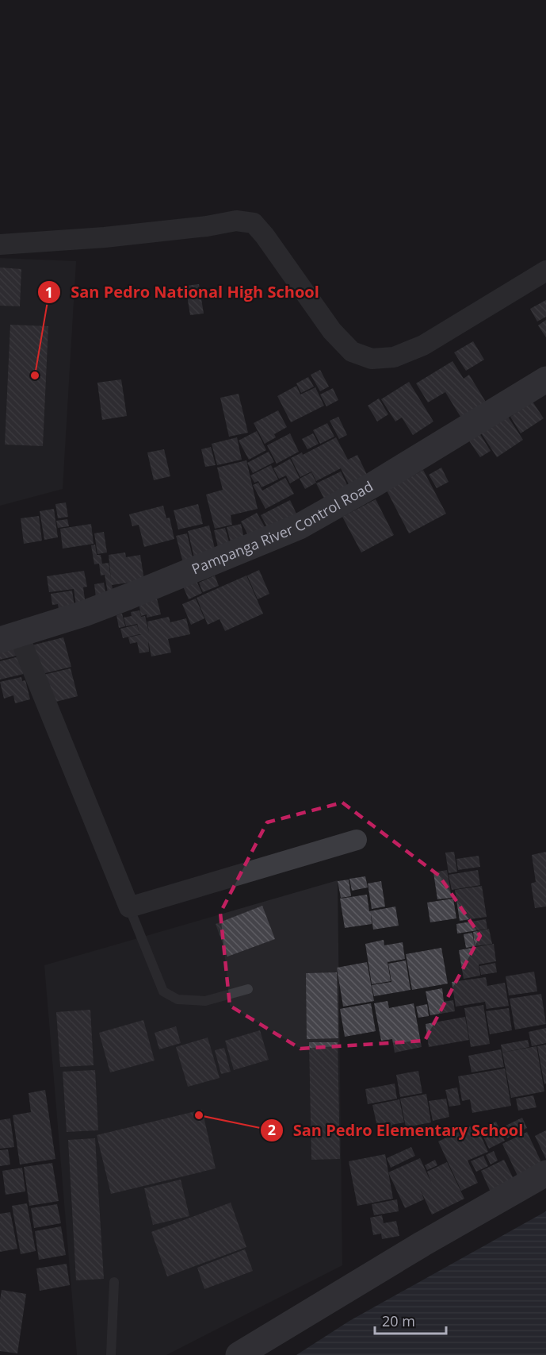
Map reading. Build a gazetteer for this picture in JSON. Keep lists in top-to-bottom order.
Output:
{
  "streets": {
    "street": ["Pampanga River Control Road"]
  },
  "places": ["San Pedro National High School", "San Pedro Elementary School"],
  "scale_bar": "20 m"
}
